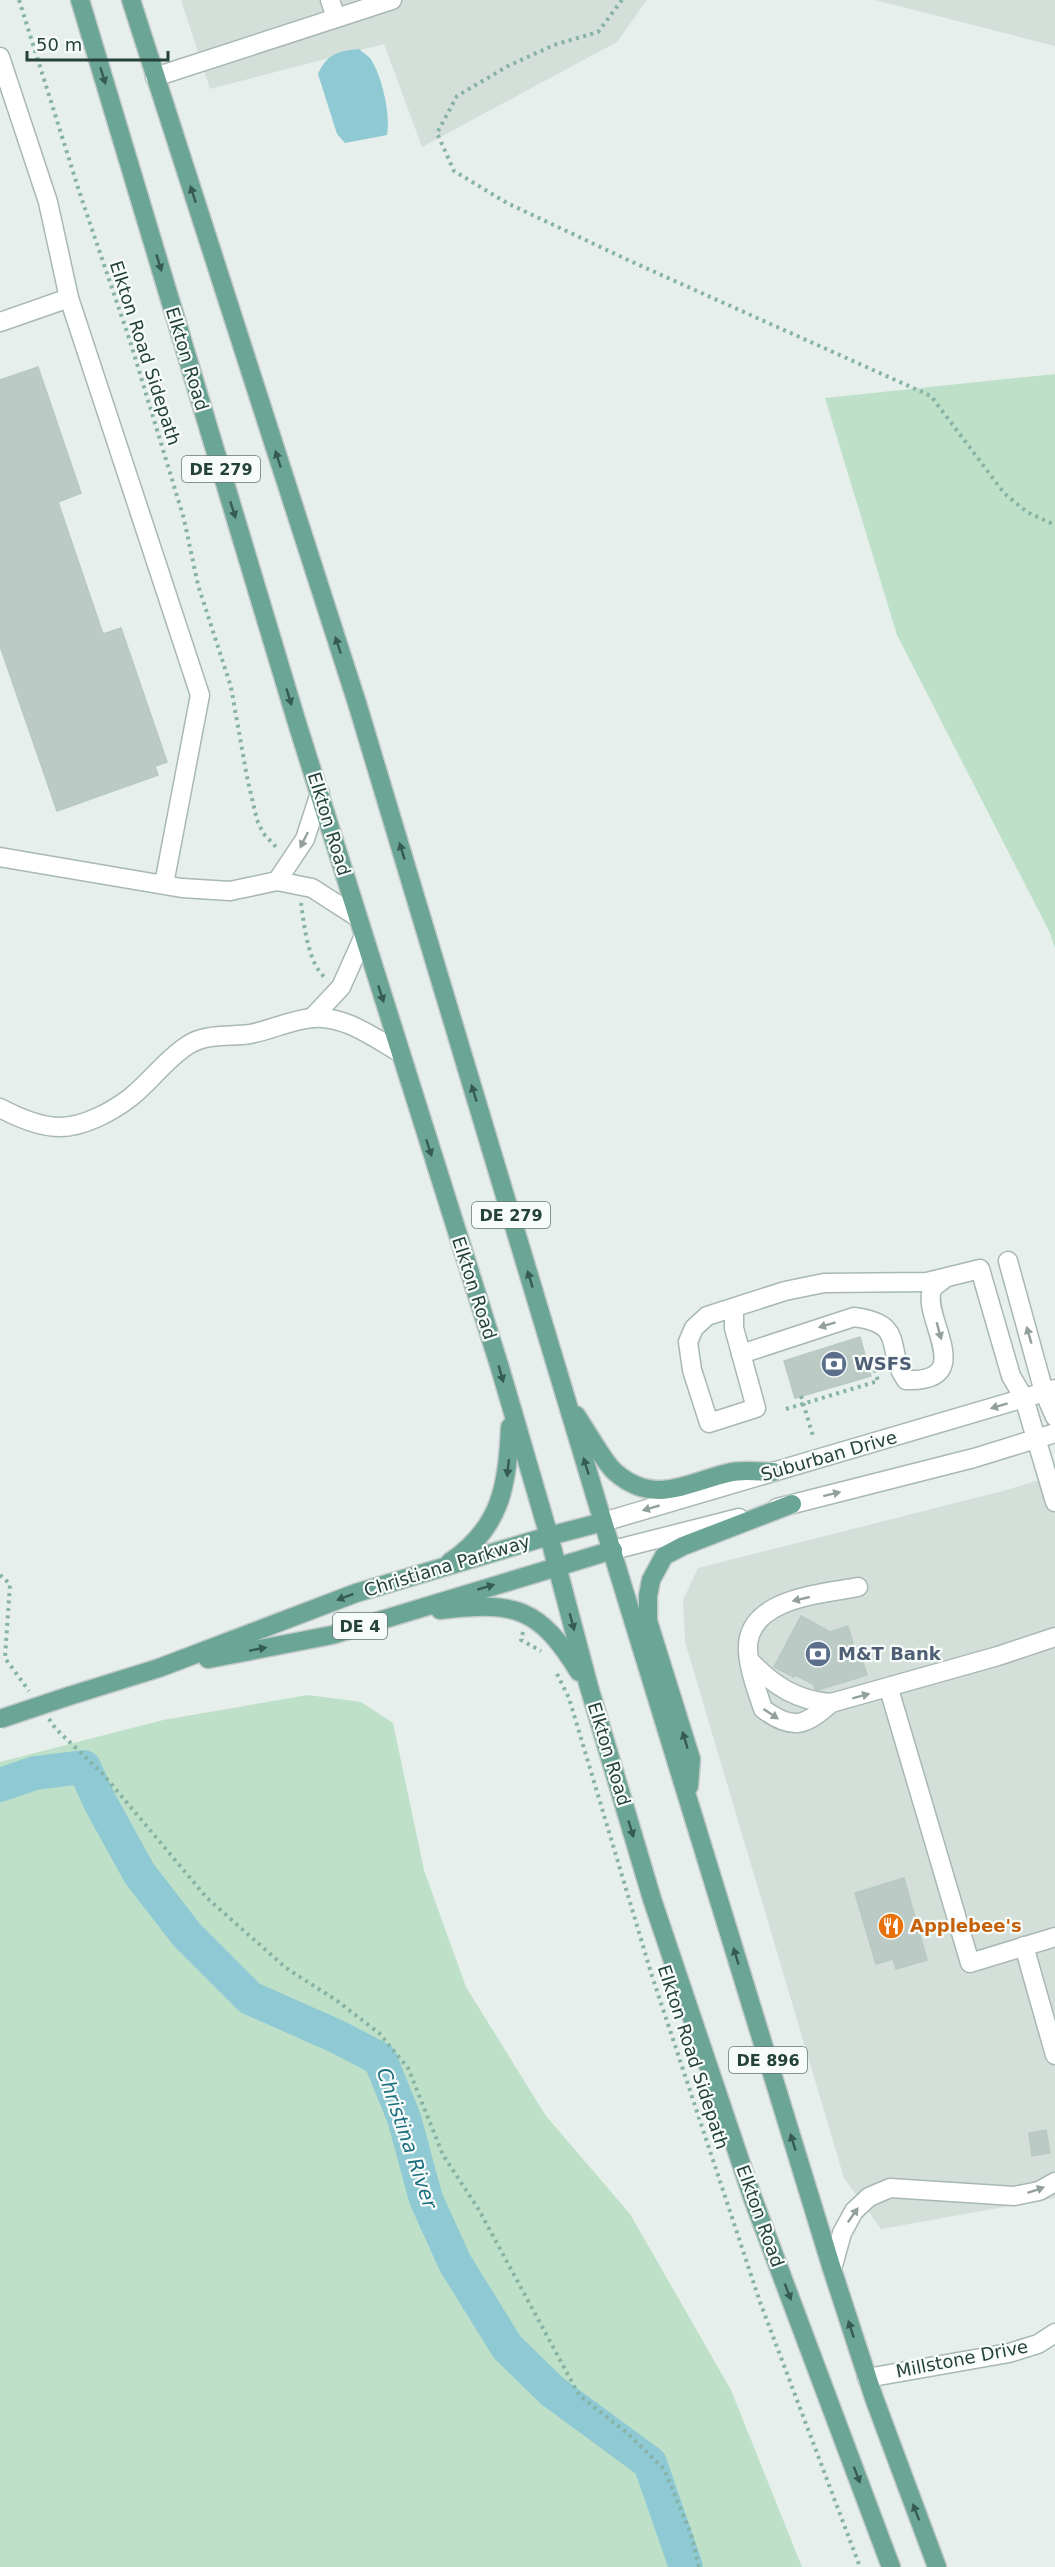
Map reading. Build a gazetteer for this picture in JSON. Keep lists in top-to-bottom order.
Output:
{
  "streets": {
    "main road": [
      "Elkton Road",
      "DE 279",
      "Christiana Parkway",
      "DE 4",
      "DE 896"
    ],
    "street": ["Suburban Drive", "Millstone Drive"],
    "path": ["Elkton Road Sidepath"]
  },
  "crossings": [
    ["Elkton Road", "Christiana Parkway"],
    ["DE 279", "Suburban Drive"],
    ["DE 279", "Christiana Parkway"],
    ["DE 279", "DE 896"],
    ["Suburban Drive", "Christiana Parkway"],
    ["Suburban Drive", "DE 896"],
    ["Christiana Parkway", "DE 4"],
    ["Christiana Parkway", "DE 896"],
    ["DE 896", "Millstone Drive"]
  ],
  "water": ["Christina River"],
  "places": {
    "bank": ["WSFS", "M&T Bank"],
    "restaurant": ["Applebee's"]
  },
  "scale_bar": "50 m"
}
